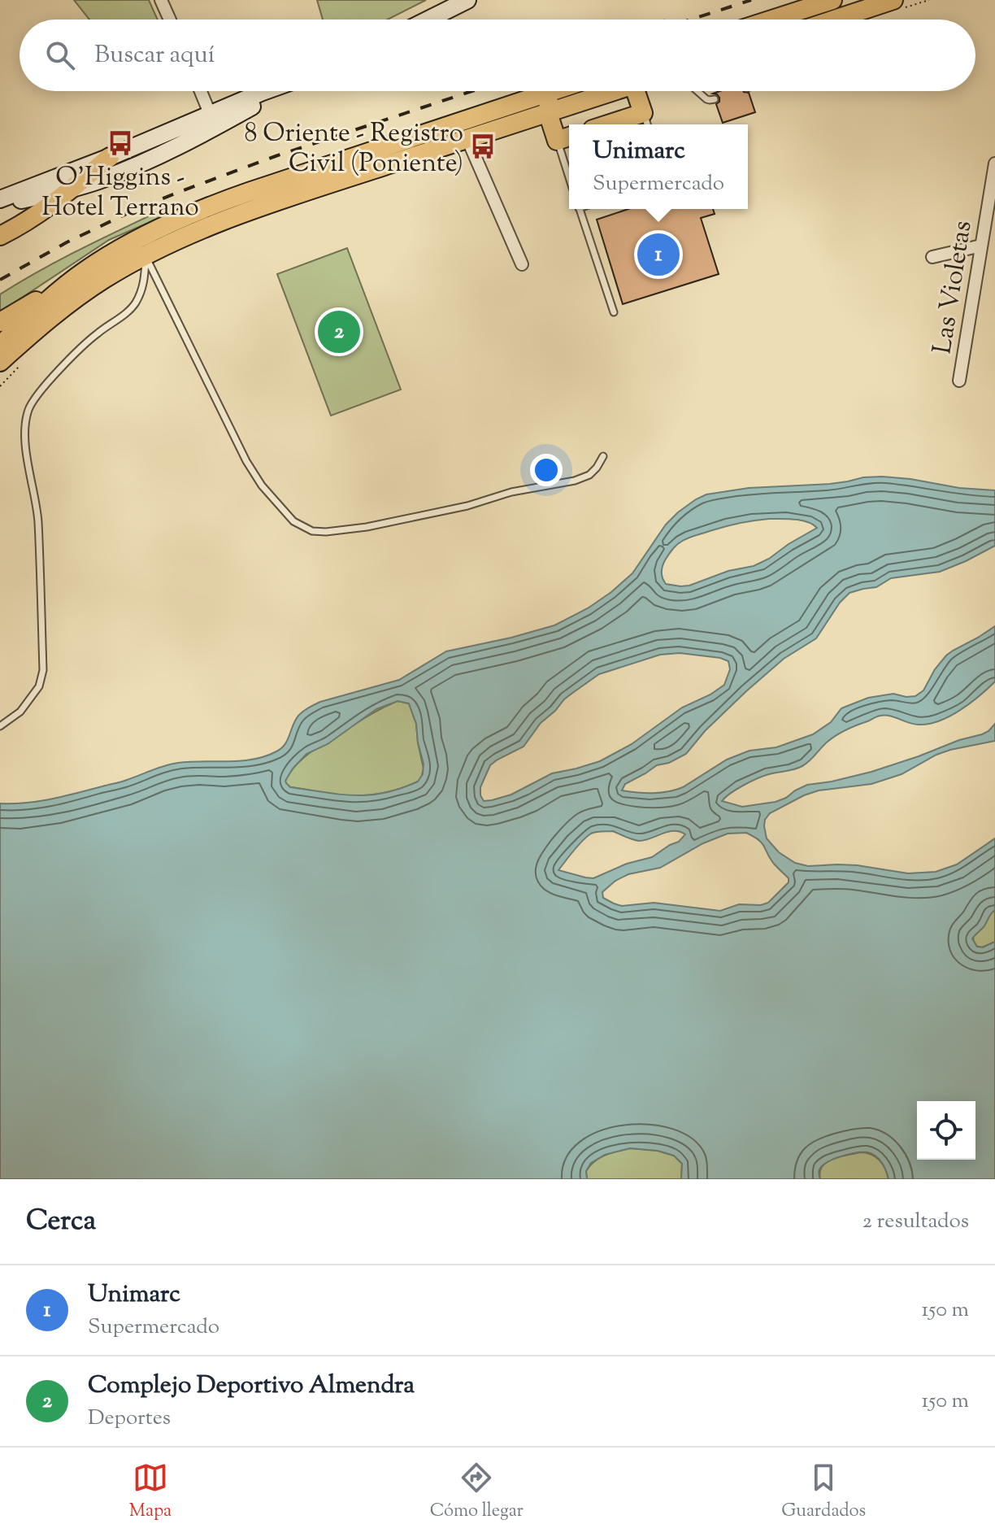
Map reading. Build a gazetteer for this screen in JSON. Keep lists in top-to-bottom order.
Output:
{
  "streets": {
    "street": ["Las Violetas"]
  },
  "places": {
    "bus stop": ["O'Higgins - Hotel Terrano", "8 Oriente - Registro Civil (Poniente)"]
  },
  "page": {
    "search": "Buscar aquí",
    "popup": ["Unimarc", "Supermercado"],
    "pins": ["1", "2"],
    "heading": ["Cerca", "2 resultados"],
    "list": [
      {
        "mark": "1",
        "name": "Unimarc",
        "note": "Supermercado",
        "value": "150 m"
      },
      {
        "mark": "2",
        "name": "Complejo Deportivo Almendra",
        "note": "Deportes",
        "value": "150 m"
      }
    ],
    "nav": ["Mapa", "Cómo llegar", "Guardados"]
  }
}
